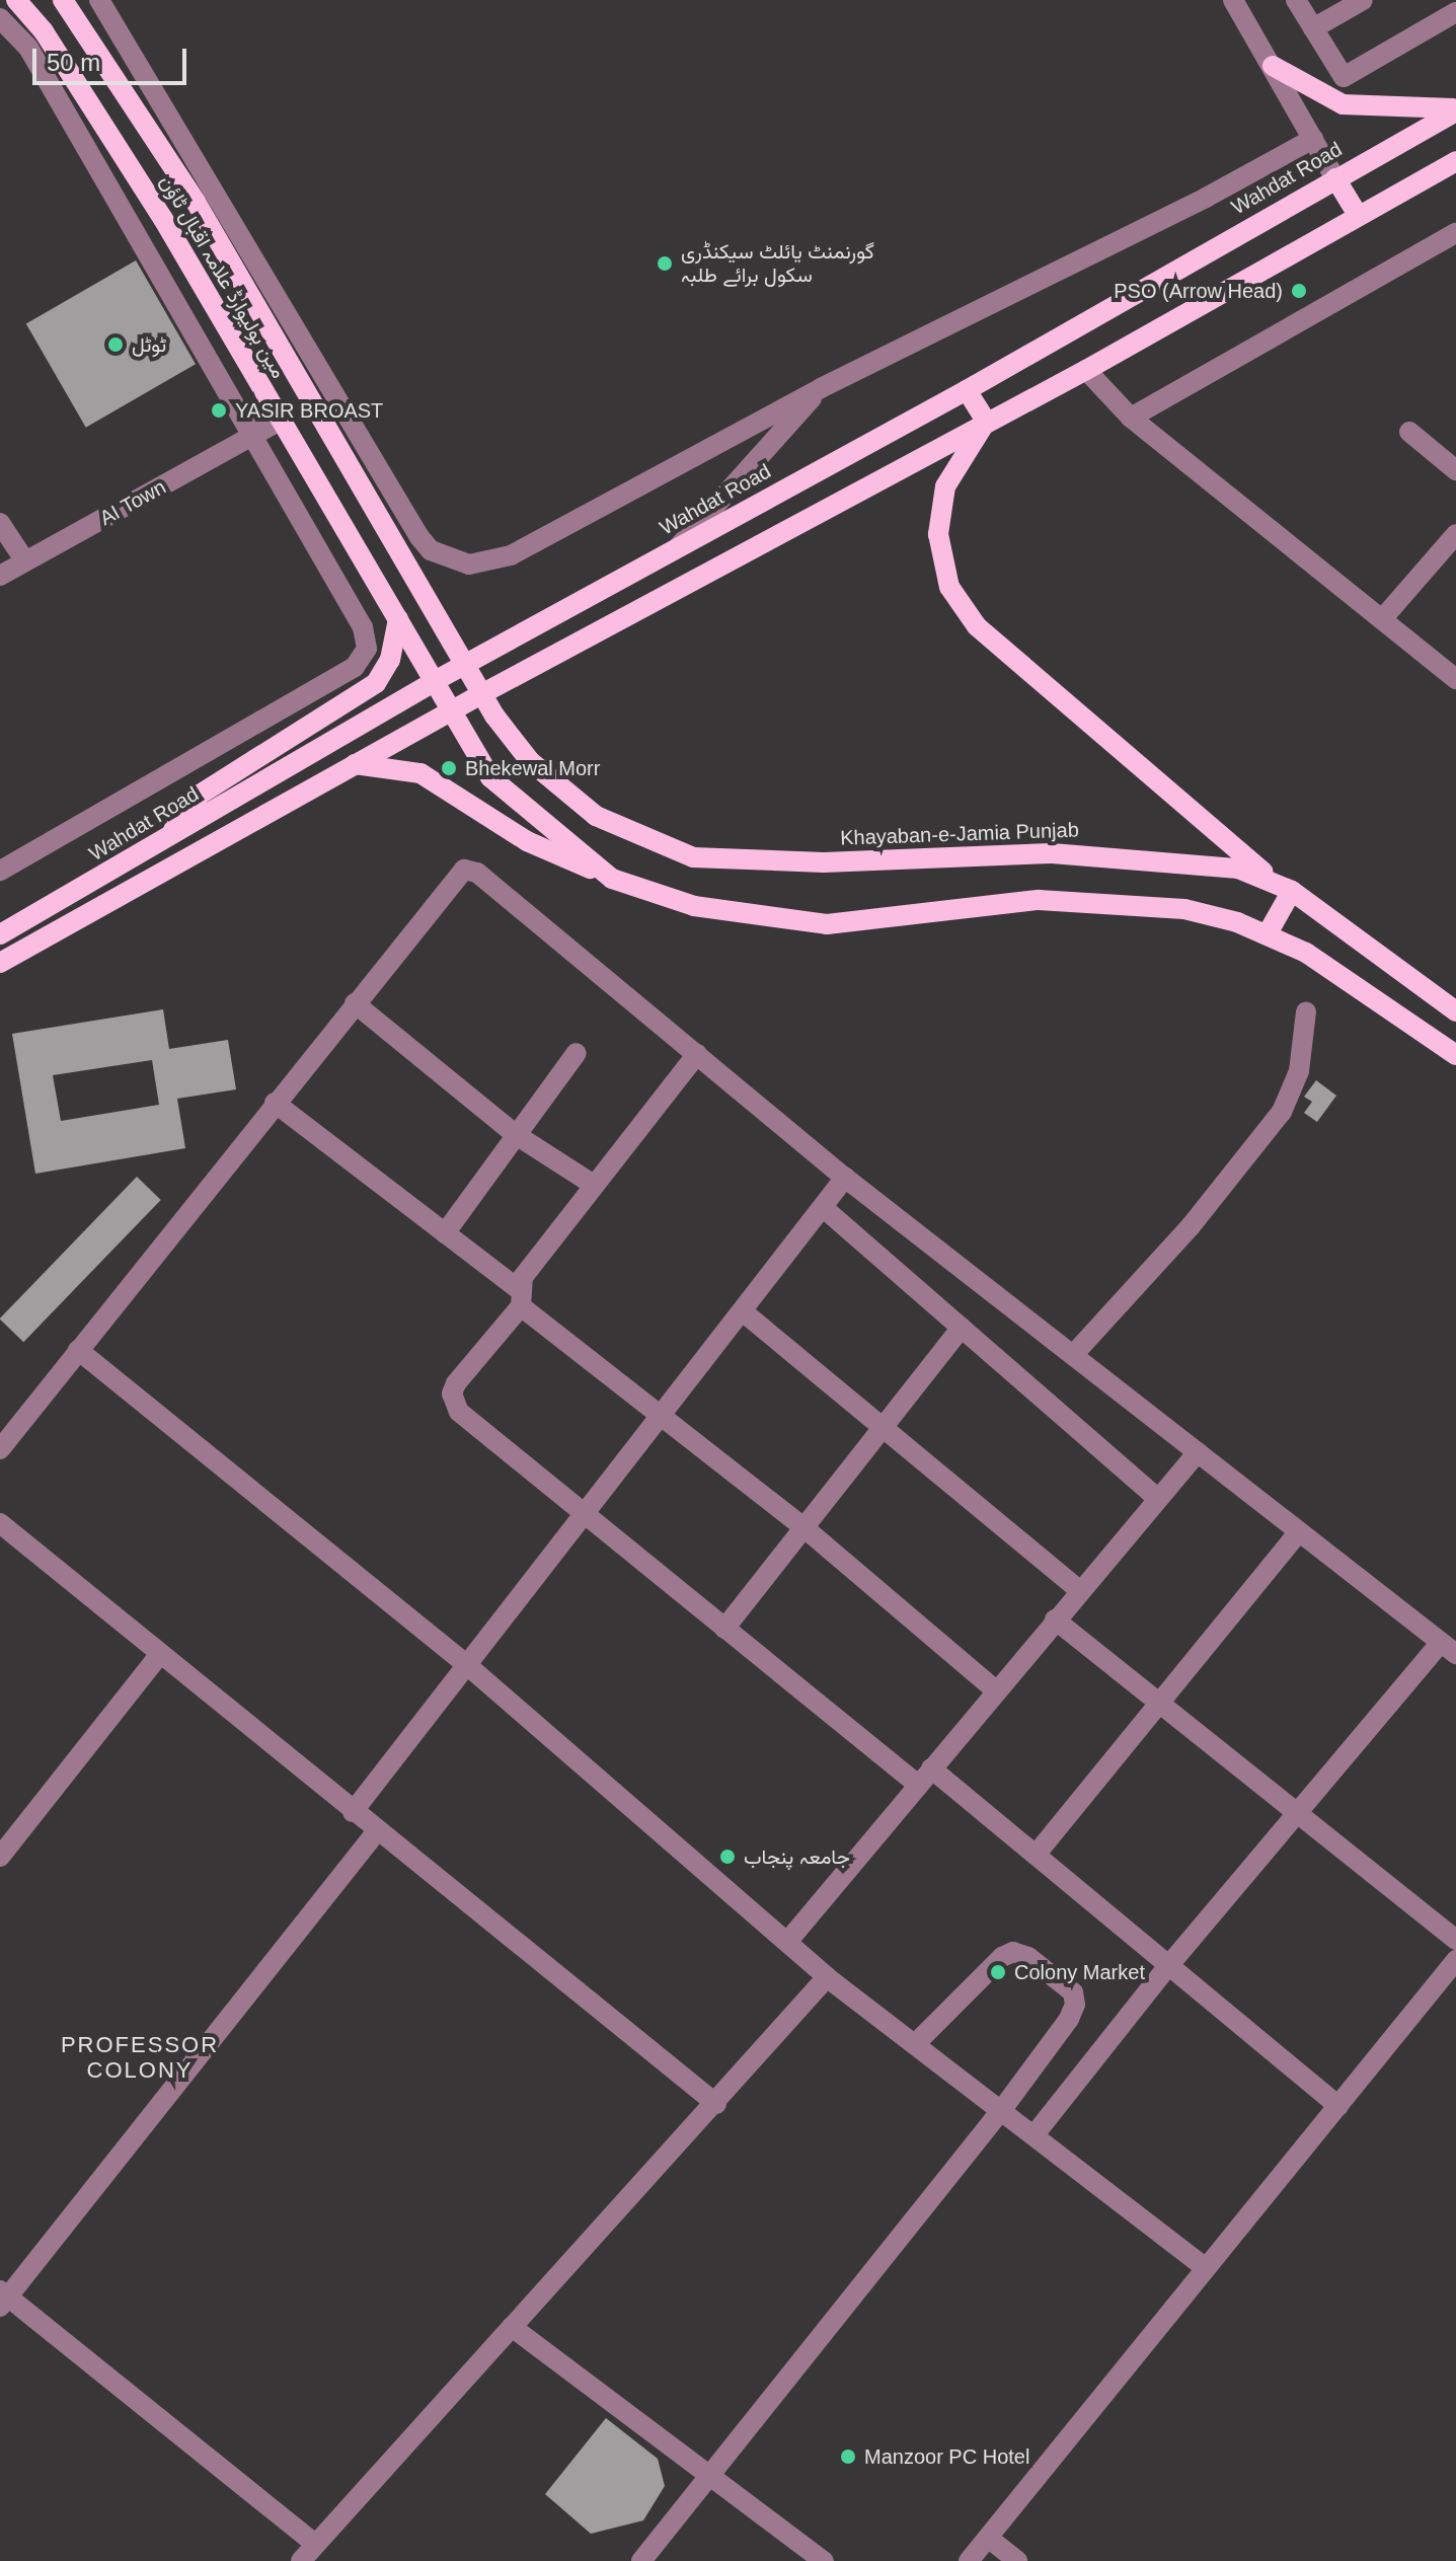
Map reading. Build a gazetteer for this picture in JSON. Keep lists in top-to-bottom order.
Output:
{
  "streets": {
    "main road": ["Wahdat Road", "مین بولیوارڈ علامہ اقبال ٹاؤن", "Khayaban-e-Jamia Punjab"],
    "street": ["AI Town"]
  },
  "crossings": [
    ["Wahdat Road", "مین بولیوارڈ علامہ اقبال ٹاؤن"],
    ["مین بولیوارڈ علامہ اقبال ٹاؤن", "AI Town"],
    ["مین بولیوارڈ علامہ اقبال ٹاؤن", "Khayaban-e-Jamia Punjab"]
  ],
  "districts": ["PROFESSOR COLONY"],
  "places": [
    "گورنمنٹ پائلٹ سیکنڈری سکول برائے طلبہ",
    "PSO (Arrow Head)",
    "ٹوٹل",
    "YASIR BROAST",
    "Bhekewal Morr",
    "جامعہ پنجاب",
    "Colony Market",
    "Manzoor PC Hotel"
  ],
  "scale_bar": "50 m"
}
